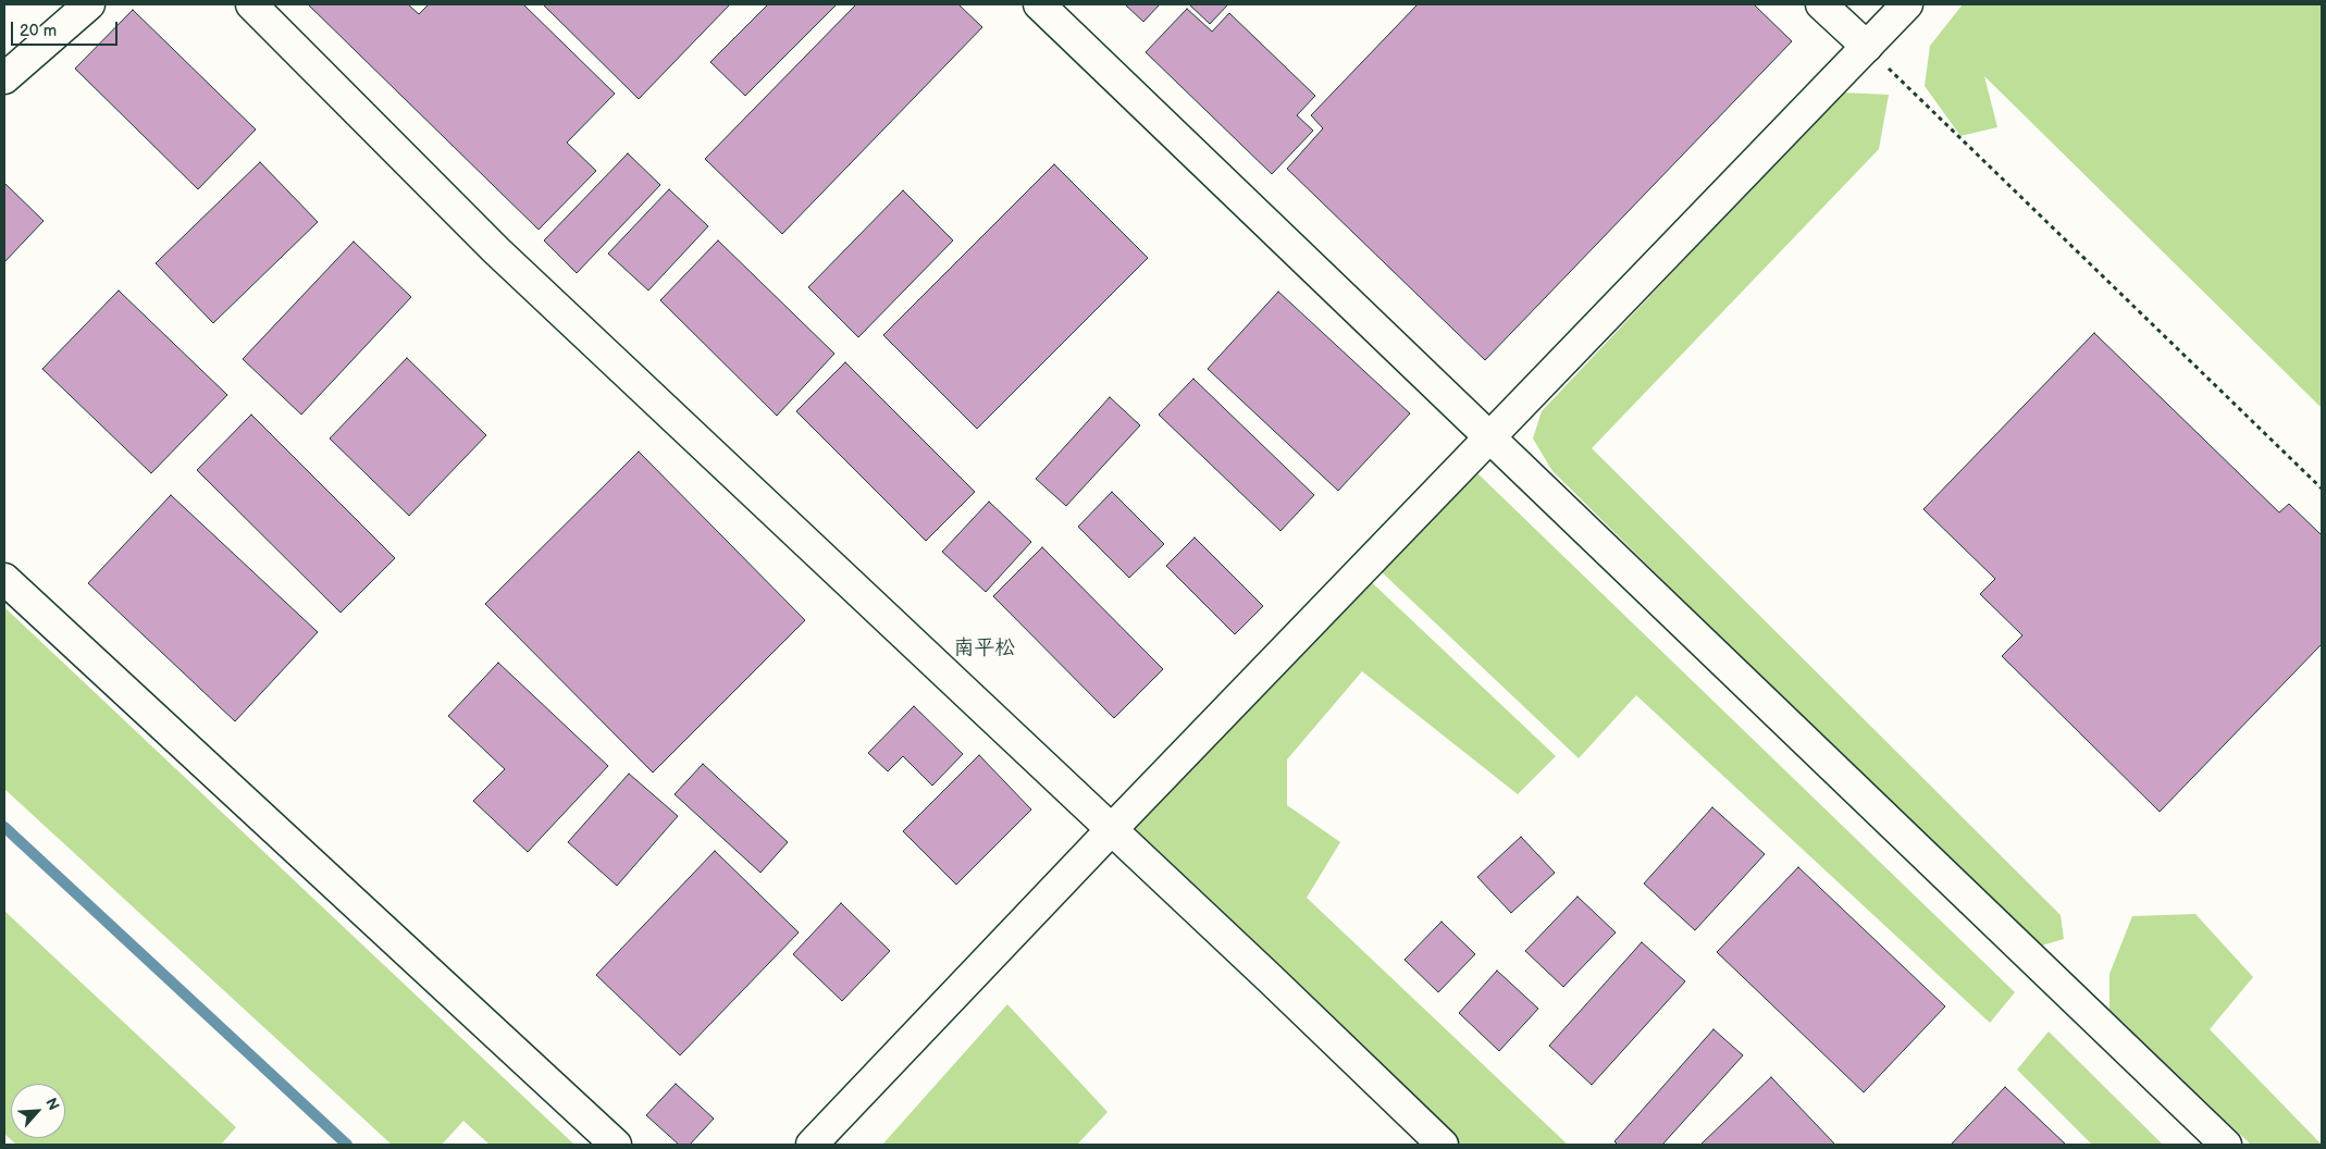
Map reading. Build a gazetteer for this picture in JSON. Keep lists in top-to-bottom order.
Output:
{
  "districts": ["南平松"],
  "scale_bar": "20 m",
  "north": "top right"
}
